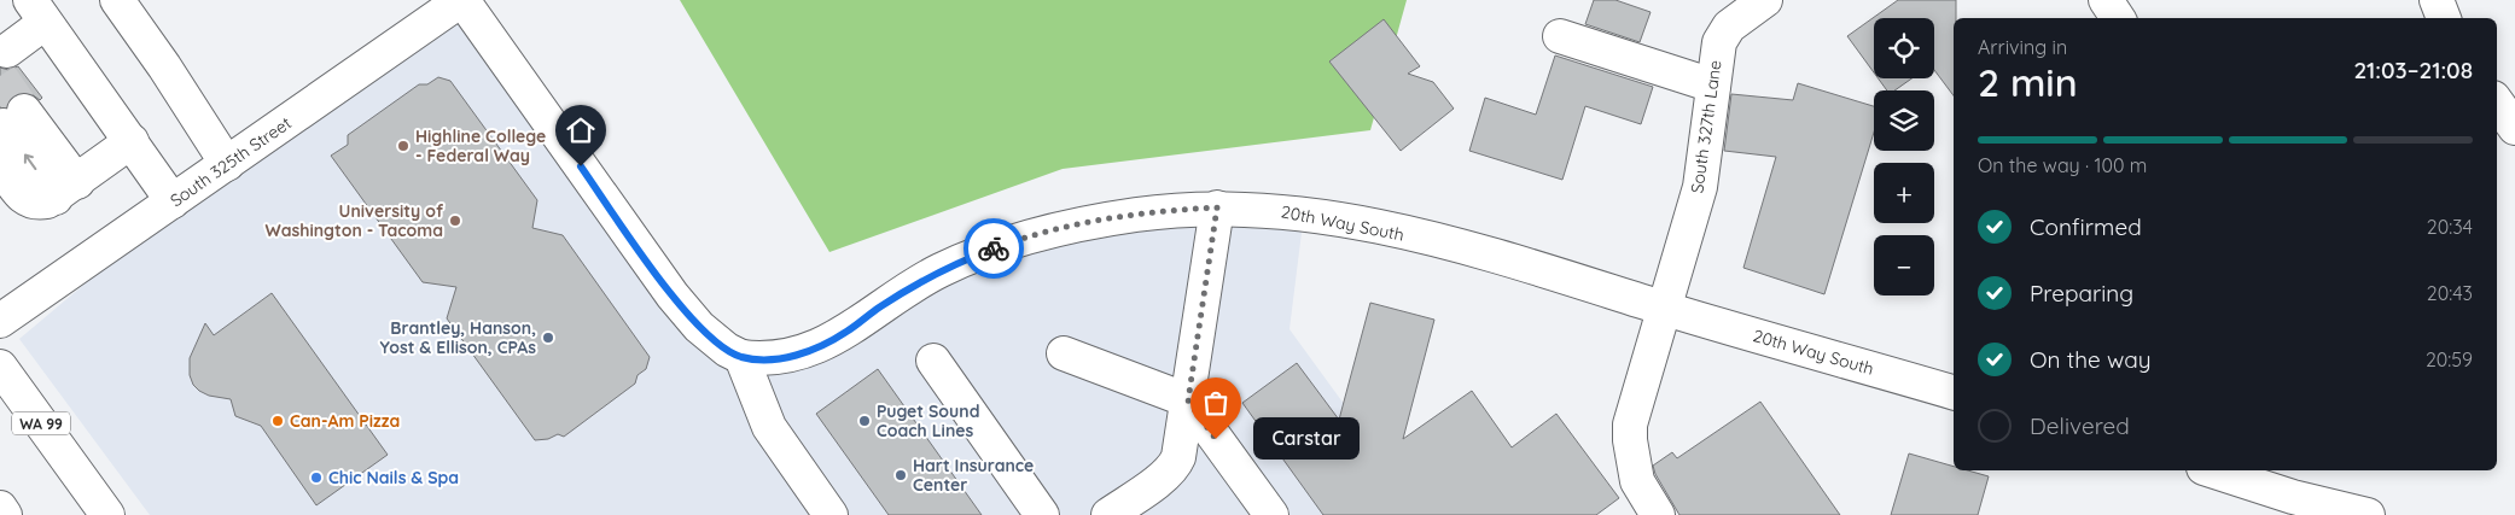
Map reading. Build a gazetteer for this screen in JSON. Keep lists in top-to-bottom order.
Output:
{
  "streets": {
    "street": [
      "South 327th Lane",
      "South 325th Street",
      "20th Way South",
      "WA 99"
    ]
  },
  "crossings": [
    ["South 327th Lane", "20th Way South"]
  ],
  "places": [
    "Highline College - Federal Way",
    "University of Washington - Tacoma",
    "Brantley, Hanson, Yost & Ellison, CPAs",
    "Can-Am Pizza",
    "Puget Sound Coach Lines",
    "Carstar",
    "Hart Insurance Center",
    "Chic Nails & Spa"
  ],
  "page": {
    "map_buttons": ["+", "−"],
    "heading": ["2 min", "Arriving in", "21:03–21:08"],
    "bar": "On the way · 100 m",
    "list": [
      ["Confirmed", "20:34"],
      ["Preparing", "20:43"],
      ["On the way", "20:59"],
      "Delivered"
    ],
    "bubble": "Carstar"
  }
}
